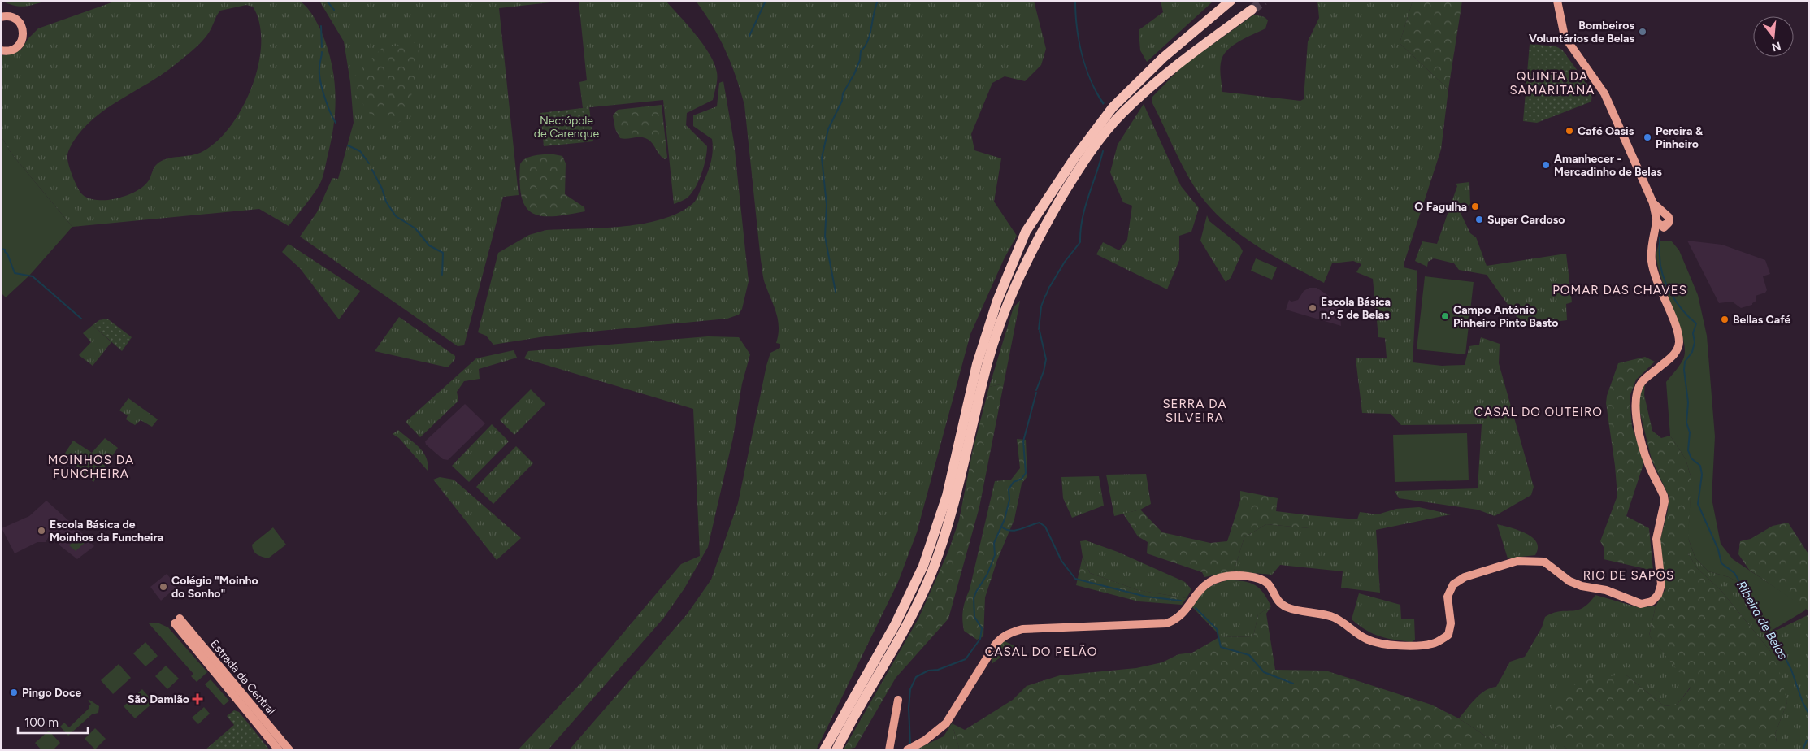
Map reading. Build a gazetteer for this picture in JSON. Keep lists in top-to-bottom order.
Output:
{
  "streets": {
    "main road": ["Estrada da Central"]
  },
  "districts": [
    "QUINTA DA SAMARITANA",
    "POMAR DAS CHAVES",
    "SERRA DA SILVEIRA",
    "CASAL DO OUTEIRO",
    "MOINHOS DA FUNCHEIRA",
    "RIO DE SAPOS",
    "CASAL DO PELÃO"
  ],
  "water": ["Ribeira de Belas"],
  "parks": ["Necrópole de Carenque"],
  "places": {
    "other": [
      "Bombeiros Voluntários de Belas",
      "Café Oasis",
      "Pereira & Pinheiro",
      "Amanhecer - Mercadinho de Belas",
      "O Fagulha",
      "Super Cardoso",
      "Escola Básica n.º 5 de Belas",
      "Campo António Pinheiro Pinto Basto",
      "Bellas Café",
      "Escola Básica de Moinhos da Funcheira",
      "Colégio \"Moinho do Sonho\"",
      "Pingo Doce"
    ],
    "health": ["São Damião"]
  },
  "scale_bar": "100 m",
  "north": "bottom"
}
